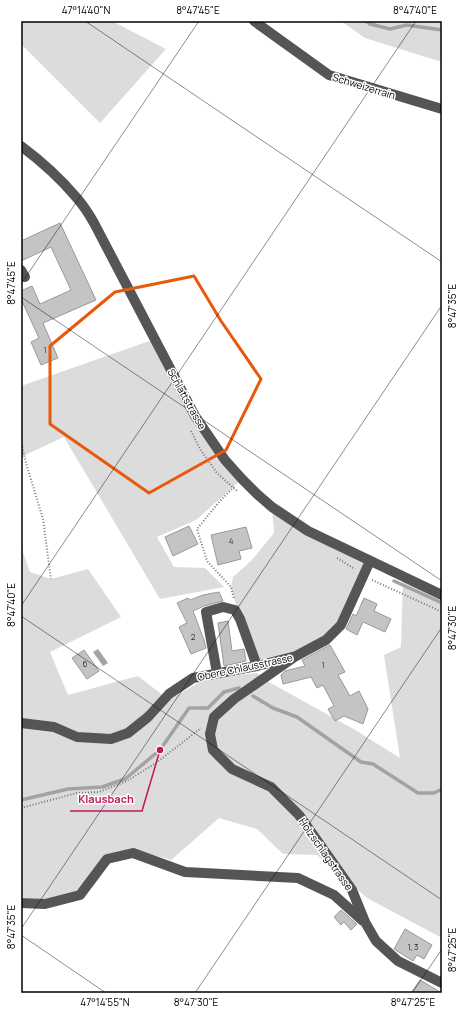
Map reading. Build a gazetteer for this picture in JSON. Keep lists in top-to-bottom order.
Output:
{
  "streets": {
    "street": [
      "Schweizerrain",
      "Schlattstrasse",
      "Obere Chlausstrasse",
      "Holzschlagstrasse"
    ]
  },
  "crossings": [
    ["Schlattstrasse", "Obere Chlausstrasse"]
  ],
  "places": ["Klausbach"],
  "house_numbers": [
    "1",
    "4",
    "2",
    "6",
    "1",
    "1, 3"
  ],
  "coordinates": [
    "47°14'40\"N",
    "8°47'45\"E",
    "8°47'40\"E",
    "8°47'35\"E",
    "8°47'30\"E",
    "8°47'25\"E",
    "47°14'55\"N"
  ]
}
